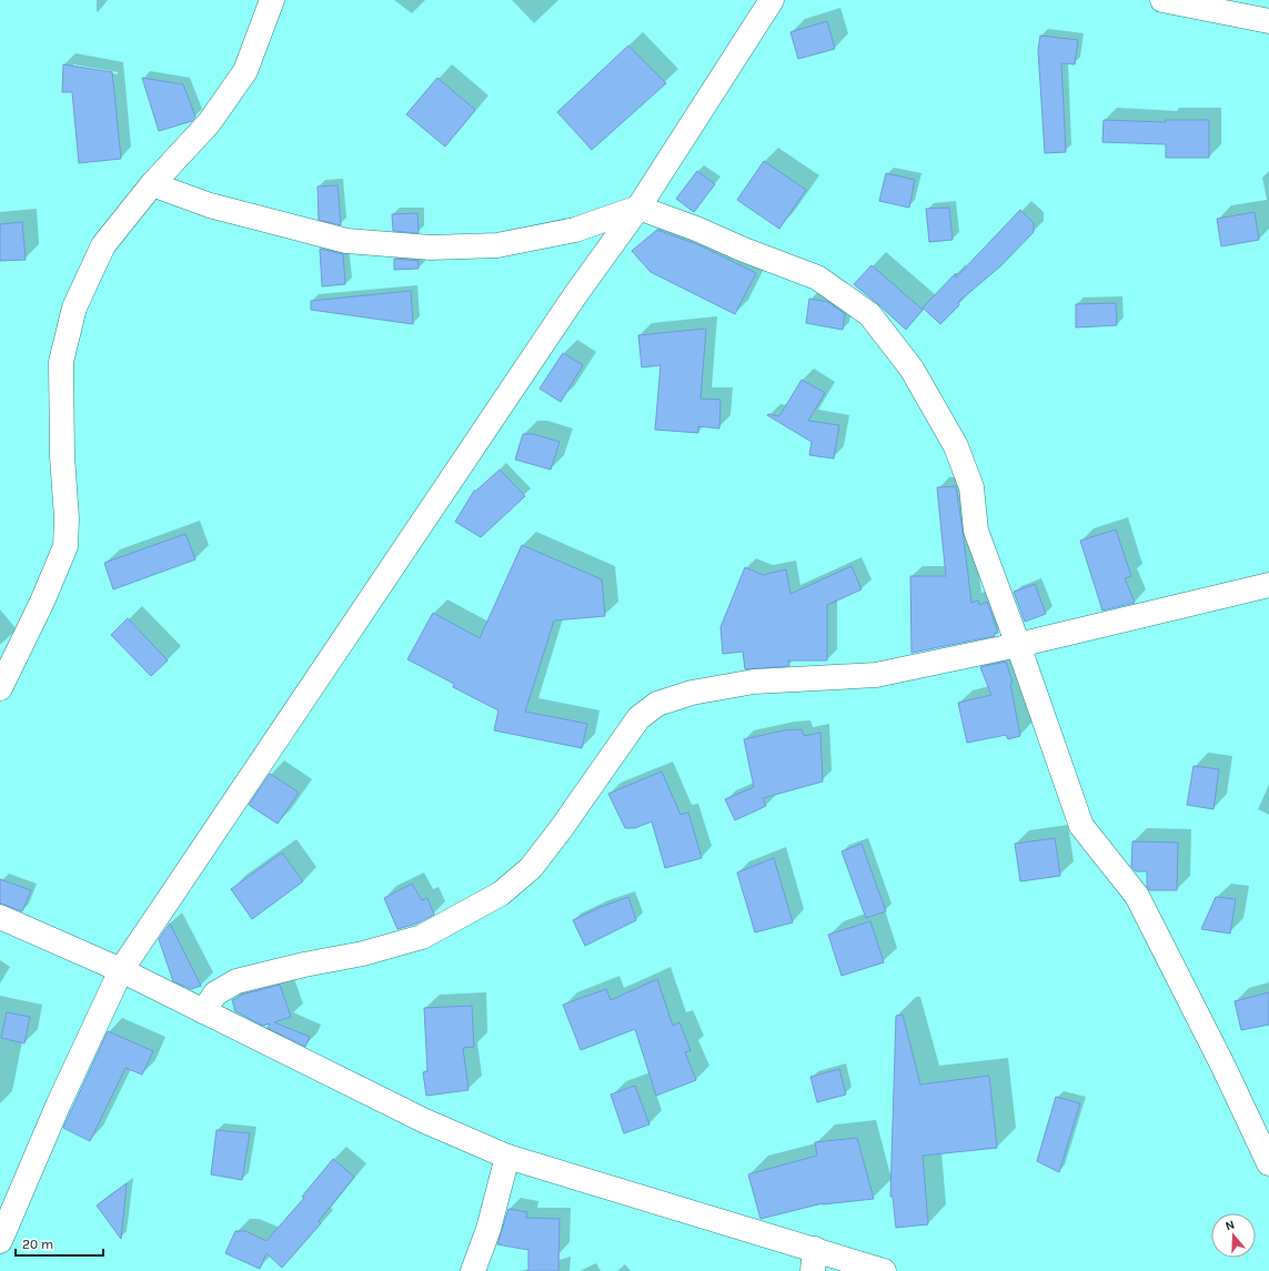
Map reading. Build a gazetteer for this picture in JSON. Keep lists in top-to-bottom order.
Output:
{
  "scale_bar": "20 m",
  "north": "top"
}
